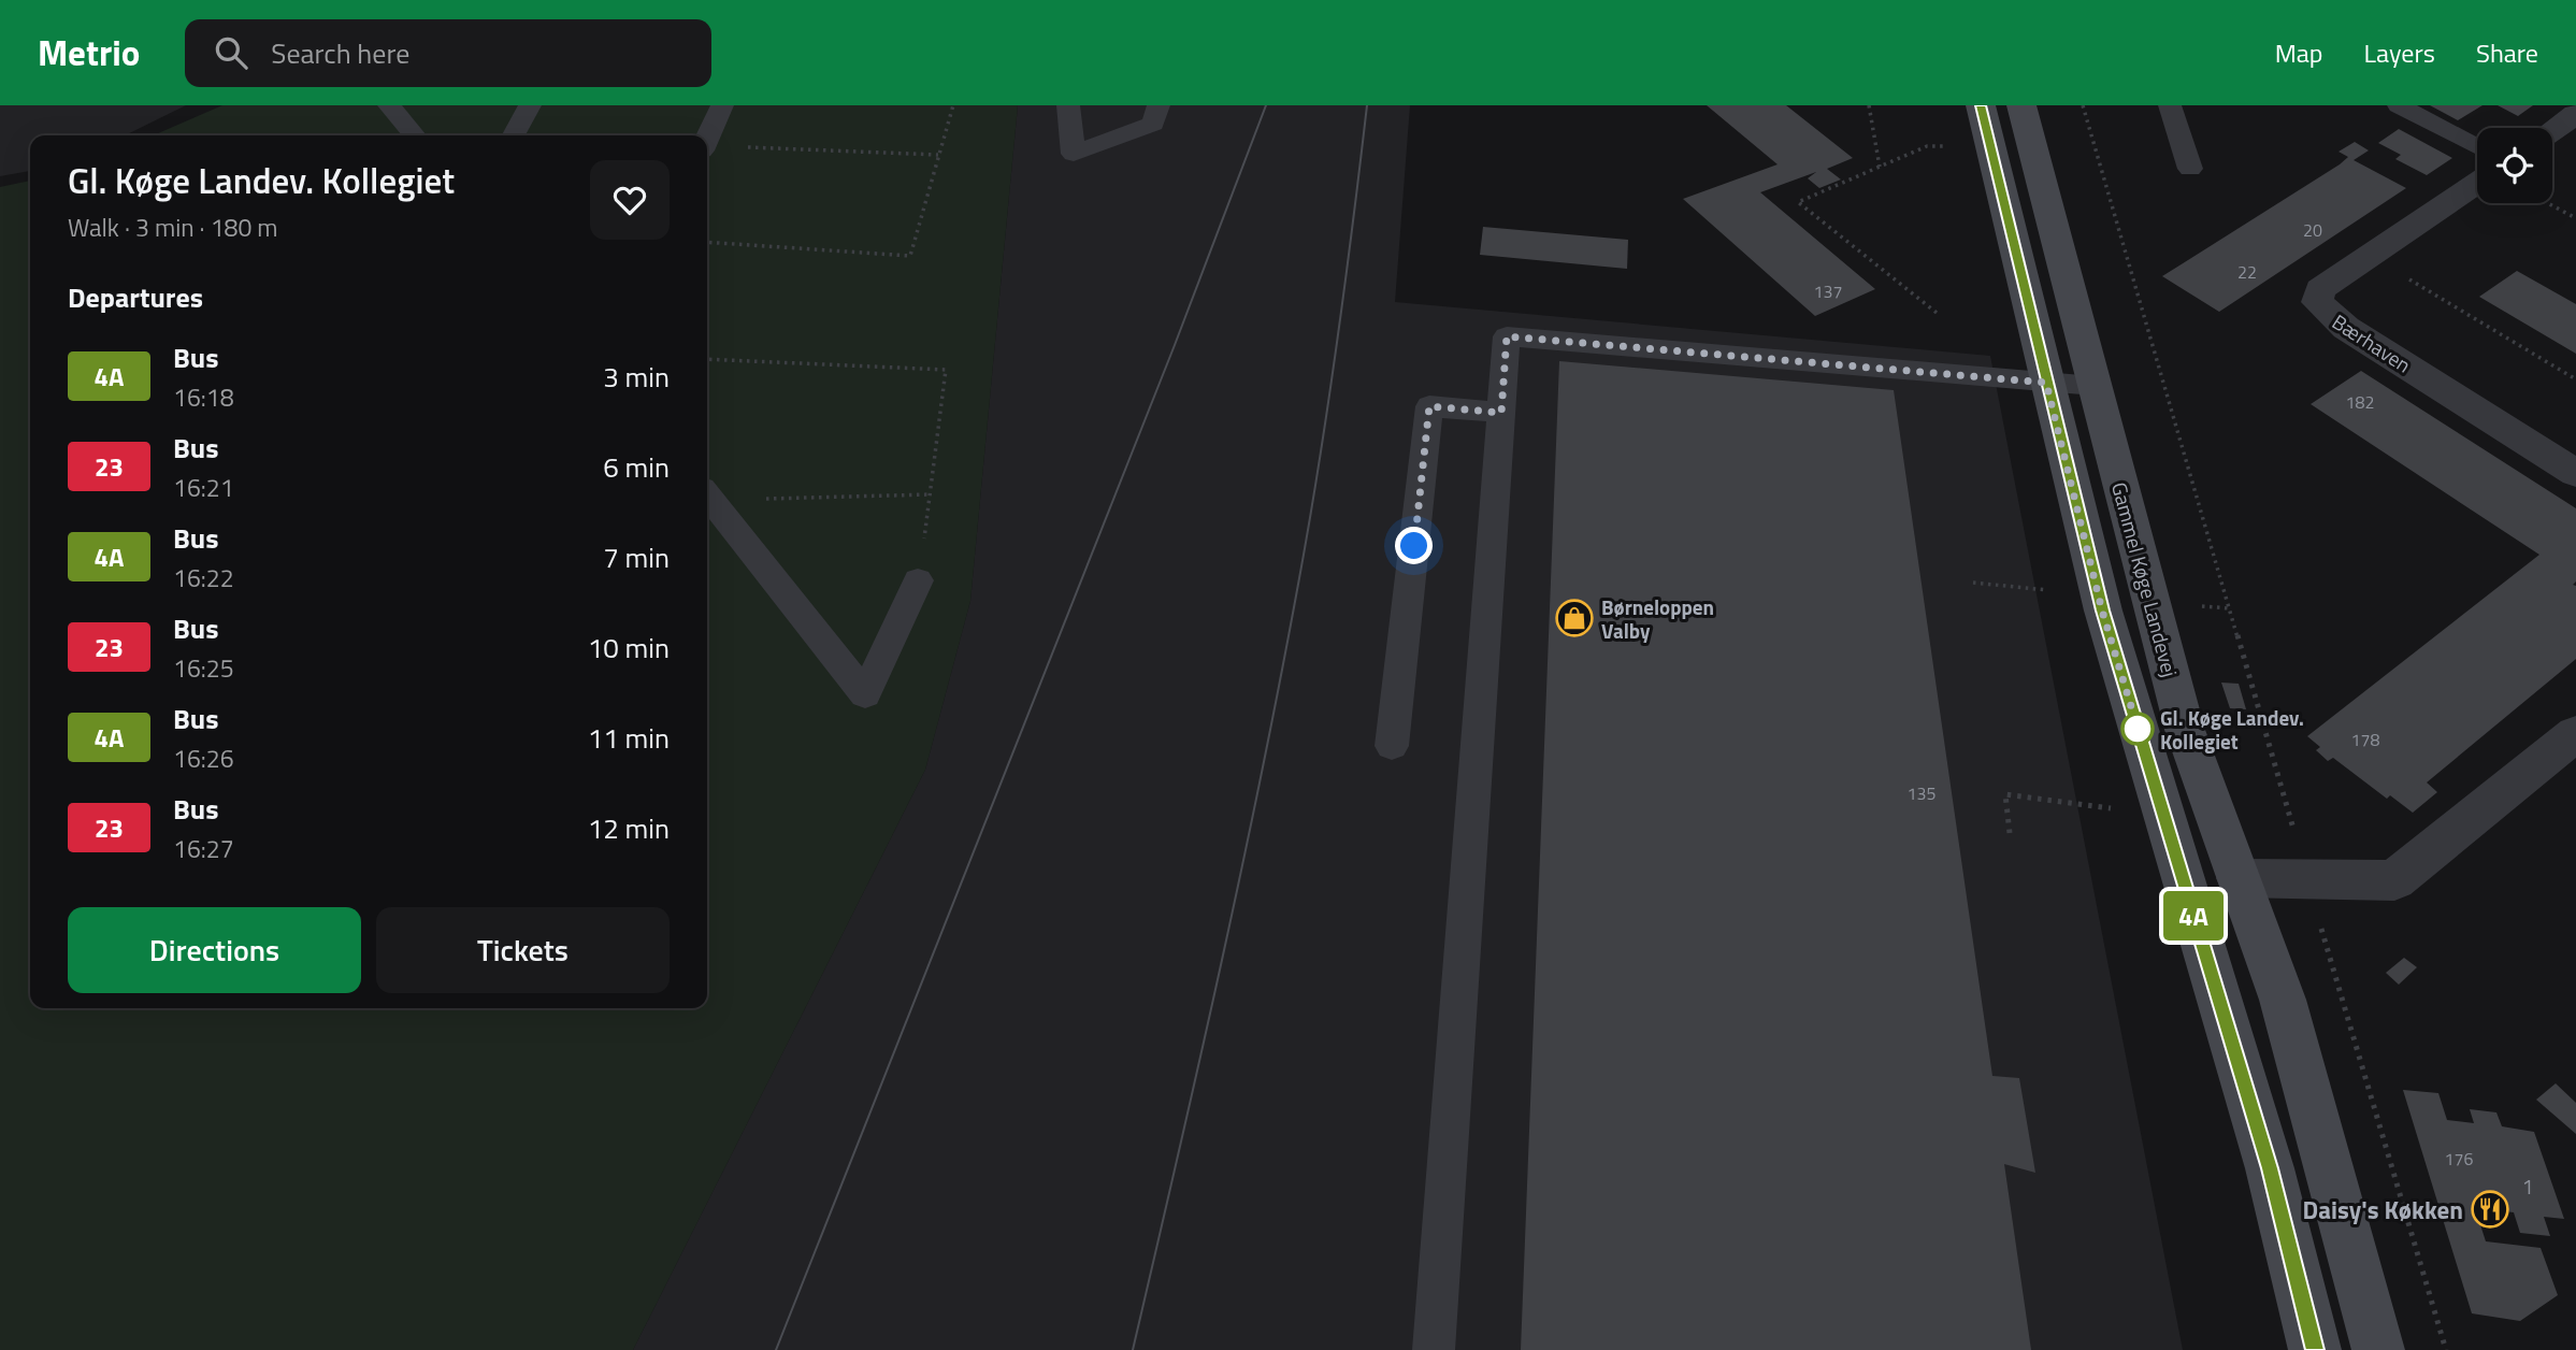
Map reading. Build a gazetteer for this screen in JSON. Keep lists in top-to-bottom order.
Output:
{
  "streets": {
    "main road": ["Gammel Køge Landevej"],
    "street": ["Bærhaven"]
  },
  "places": {
    "shop": ["Børneloppen Valby"],
    "other": ["Gl. Køge Landev. Kollegiet"],
    "restaurant": ["Daisy's Køkken"]
  },
  "lines": ["bus line 4A"],
  "house_numbers": [
    "20",
    "22",
    "137",
    "182",
    "178",
    "135",
    "176",
    "1"
  ],
  "page": {
    "header": "Metrio",
    "search": "Search here",
    "nav": ["Map", "Layers", "Share"],
    "on_map": "4A",
    "heading": [
      ["Gl. Køge Landev. Kollegiet", "Walk · 3 min · 180 m"],
      "Departures"
    ],
    "list": [
      {
        "mark": "4A",
        "name": "Bus",
        "note": "16:18",
        "value": "3 min"
      },
      {
        "mark": "23",
        "name": "Bus",
        "note": "16:21",
        "value": "6 min"
      },
      {
        "mark": "4A",
        "name": "Bus",
        "note": "16:22",
        "value": "7 min"
      },
      {
        "mark": "23",
        "name": "Bus",
        "note": "16:25",
        "value": "10 min"
      },
      {
        "mark": "4A",
        "name": "Bus",
        "note": "16:26",
        "value": "11 min"
      },
      {
        "mark": "23",
        "name": "Bus",
        "note": "16:27",
        "value": "12 min"
      }
    ],
    "buttons": ["Directions", "Tickets"]
  }
}
